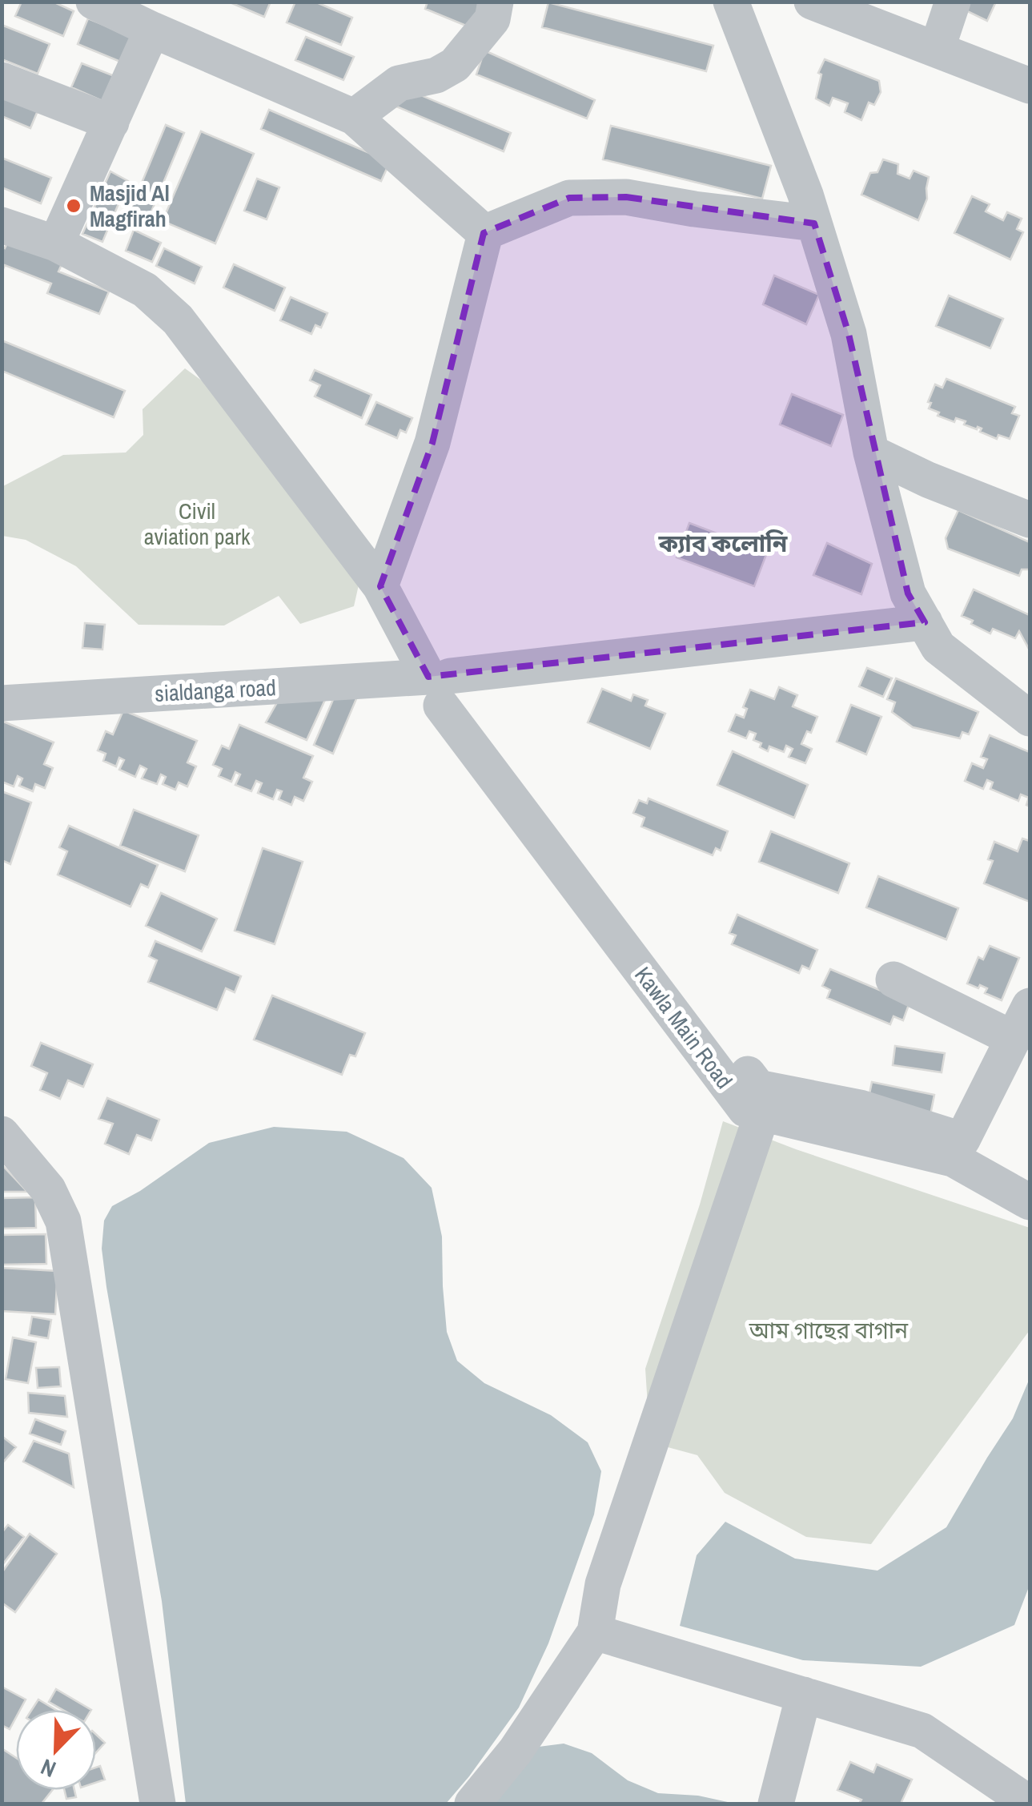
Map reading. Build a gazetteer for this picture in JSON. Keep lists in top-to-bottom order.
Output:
{
  "streets": {
    "street": ["sialdanga road", "Kawla Main Road"]
  },
  "crossings": [
    ["sialdanga road", "Kawla Main Road"]
  ],
  "districts": ["ক্যাব কলোনি"],
  "parks": ["Civil aviation park", "আম গাছের বাগান"],
  "places": ["Masjid Al Magfirah"],
  "north": "bottom left"
}
